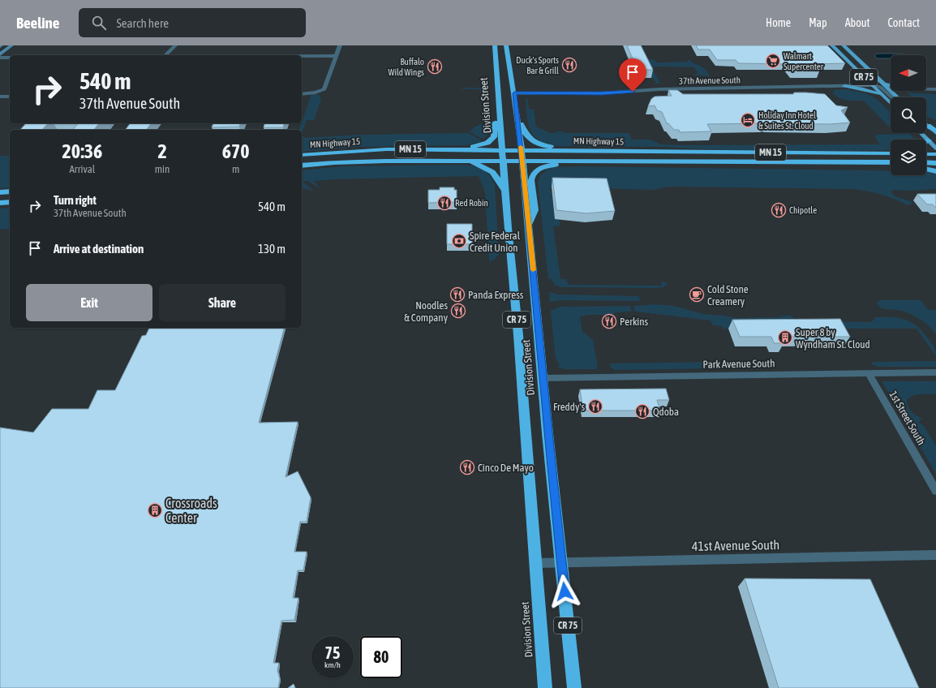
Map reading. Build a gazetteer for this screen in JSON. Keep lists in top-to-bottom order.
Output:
{
  "streets": {
    "highway": [
      "CR 75",
      "Division Street",
      "MN Highway 15",
      "MN 15"
    ],
    "street": [
      "37th Avenue South",
      "Park Avenue South",
      "1st Street South",
      "41st Avenue South"
    ]
  },
  "crossings": [
    ["CR 75", "37th Avenue South"],
    ["37th Avenue South", "Division Street"],
    ["Division Street", "MN Highway 15"],
    ["Division Street", "Park Avenue South"],
    ["Division Street", "41st Avenue South"],
    ["Park Avenue South", "1st Street South"]
  ],
  "places": {
    "supermarket": ["Walmart Supercenter"],
    "restaurant": [
      "Duck's Sports Bar & Grill",
      "Buffalo Wild Wings",
      "Red Robin",
      "Chipotle",
      "Panda Express",
      "Noodles & Company",
      "Perkins",
      "Freddy's",
      "Qdoba",
      "Cinco De Mayo"
    ],
    "hotel": ["Holiday Inn Hotel & Suites St. Cloud"],
    "bank": ["Spire Federal Credit Union"],
    "cafe": ["Cold Stone Creamery"],
    "building": ["Super 8 by Wyndham St. Cloud", "Crossroads Center"]
  },
  "north": "left",
  "page": {
    "header": "Beeline",
    "search": "Search here",
    "nav": [
      "Home",
      "Map",
      "About",
      "Contact"
    ],
    "turn": ["540 m", "37th Avenue South"],
    "eta": [
      "20:36",
      "Arrival",
      "2",
      "min",
      "670",
      "m"
    ],
    "list": [
      {
        "name": "Turn right",
        "note": "37th Avenue South",
        "value": "540 m"
      },
      {
        "name": "Arrive at destination",
        "value": "130 m"
      }
    ],
    "buttons": ["Exit", "Share"],
    "speed": "75 km/h",
    "limit": "80"
  }
}
